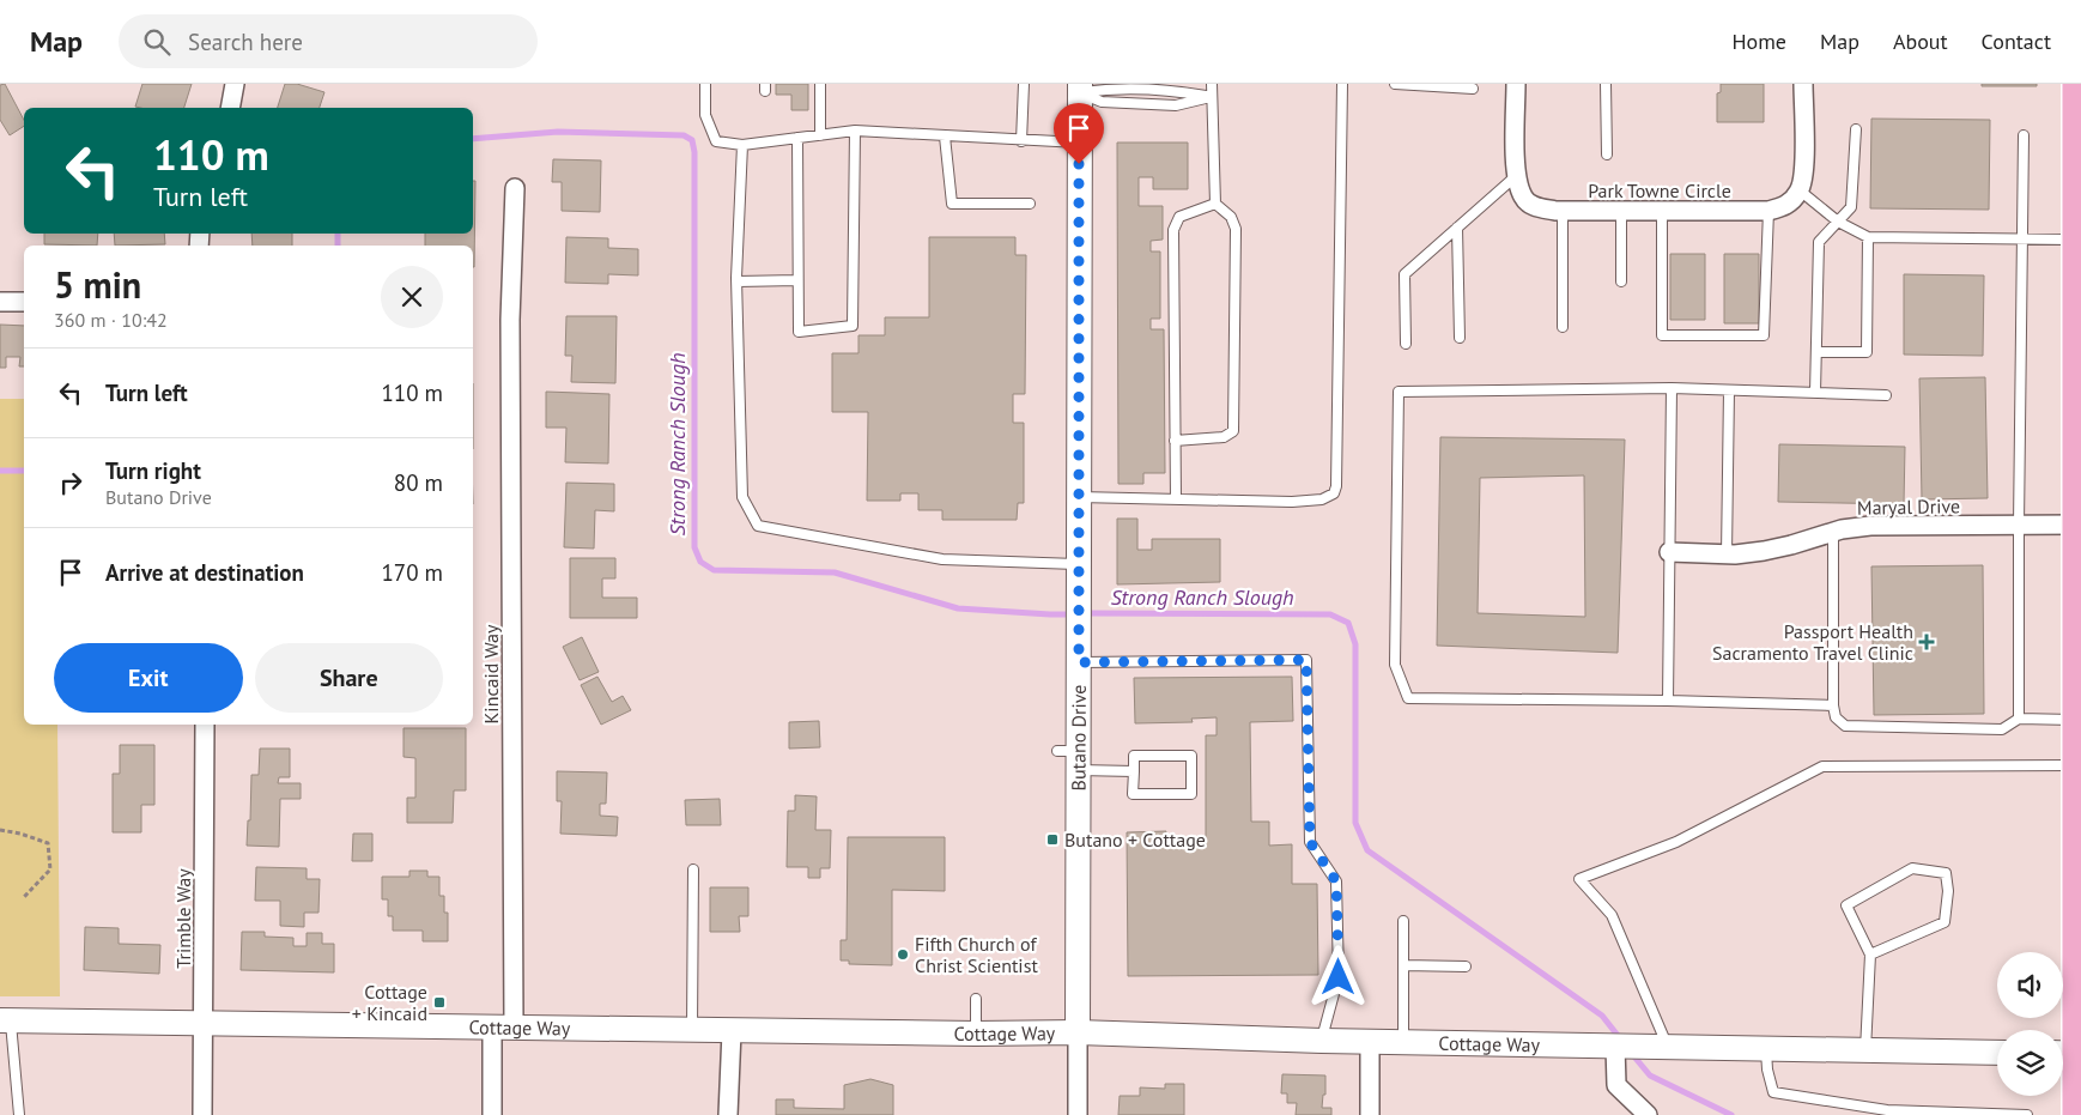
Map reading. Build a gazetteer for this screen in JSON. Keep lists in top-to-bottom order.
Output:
{
  "streets": {
    "street": [
      "Park Towne Circle",
      "Maryal Drive",
      "Kincaid Way",
      "Butano Drive",
      "Trimble Way",
      "Cottage Way"
    ]
  },
  "crossings": [
    ["Kincaid Way", "Cottage Way"],
    ["Butano Drive", "Cottage Way"],
    ["Trimble Way", "Cottage Way"]
  ],
  "water": ["Strong Ranch Slough"],
  "places": {
    "health": ["Passport Health Sacramento Travel Clinic"],
    "transit": ["Butano + Cottage", "Cottage + Kincaid"],
    "other": ["Fifth Church of Christ Scientist"]
  },
  "page": {
    "header": "Map",
    "search": "Search here",
    "nav": [
      "Home",
      "Map",
      "About",
      "Contact"
    ],
    "turn": ["110 m", "Turn left"],
    "heading": ["5 min", "360 m · 10:42"],
    "list": [
      {
        "name": "Turn left",
        "value": "110 m"
      },
      {
        "name": "Turn right",
        "note": "Butano Drive",
        "value": "80 m"
      },
      {
        "name": "Arrive at destination",
        "value": "170 m"
      }
    ],
    "buttons": ["Exit", "Share"]
  }
}
